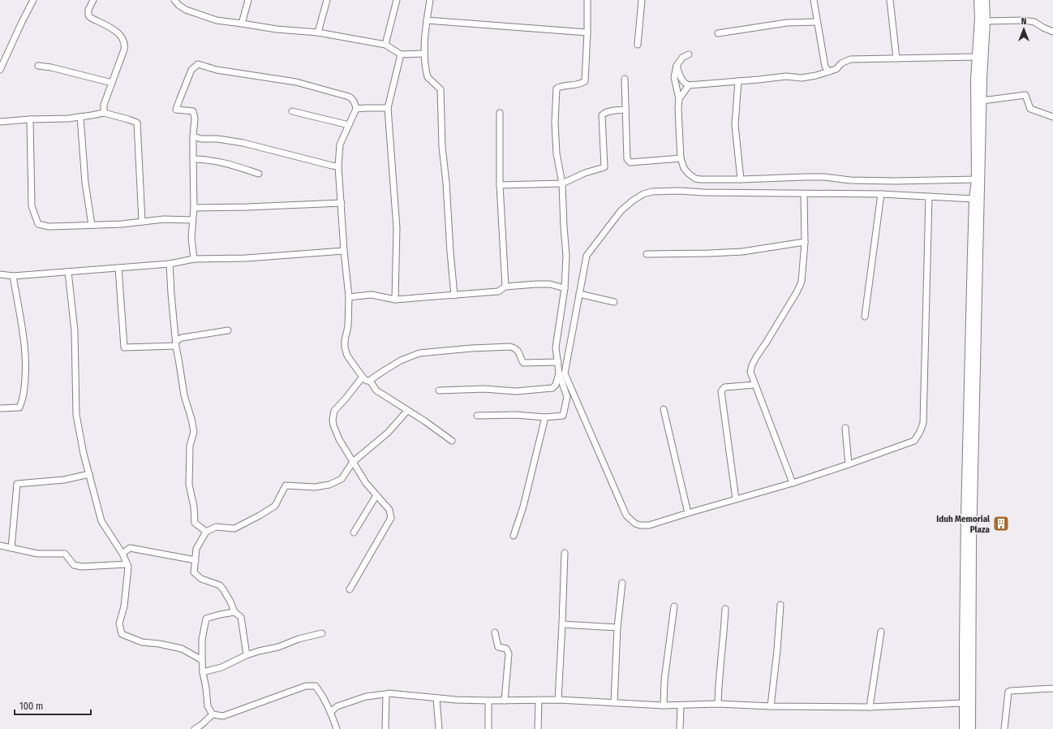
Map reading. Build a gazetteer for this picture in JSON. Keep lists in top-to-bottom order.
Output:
{
  "places": {
    "building": ["Iduh Memorial Plaza"]
  },
  "scale_bar": "100 m",
  "north": "top"
}
